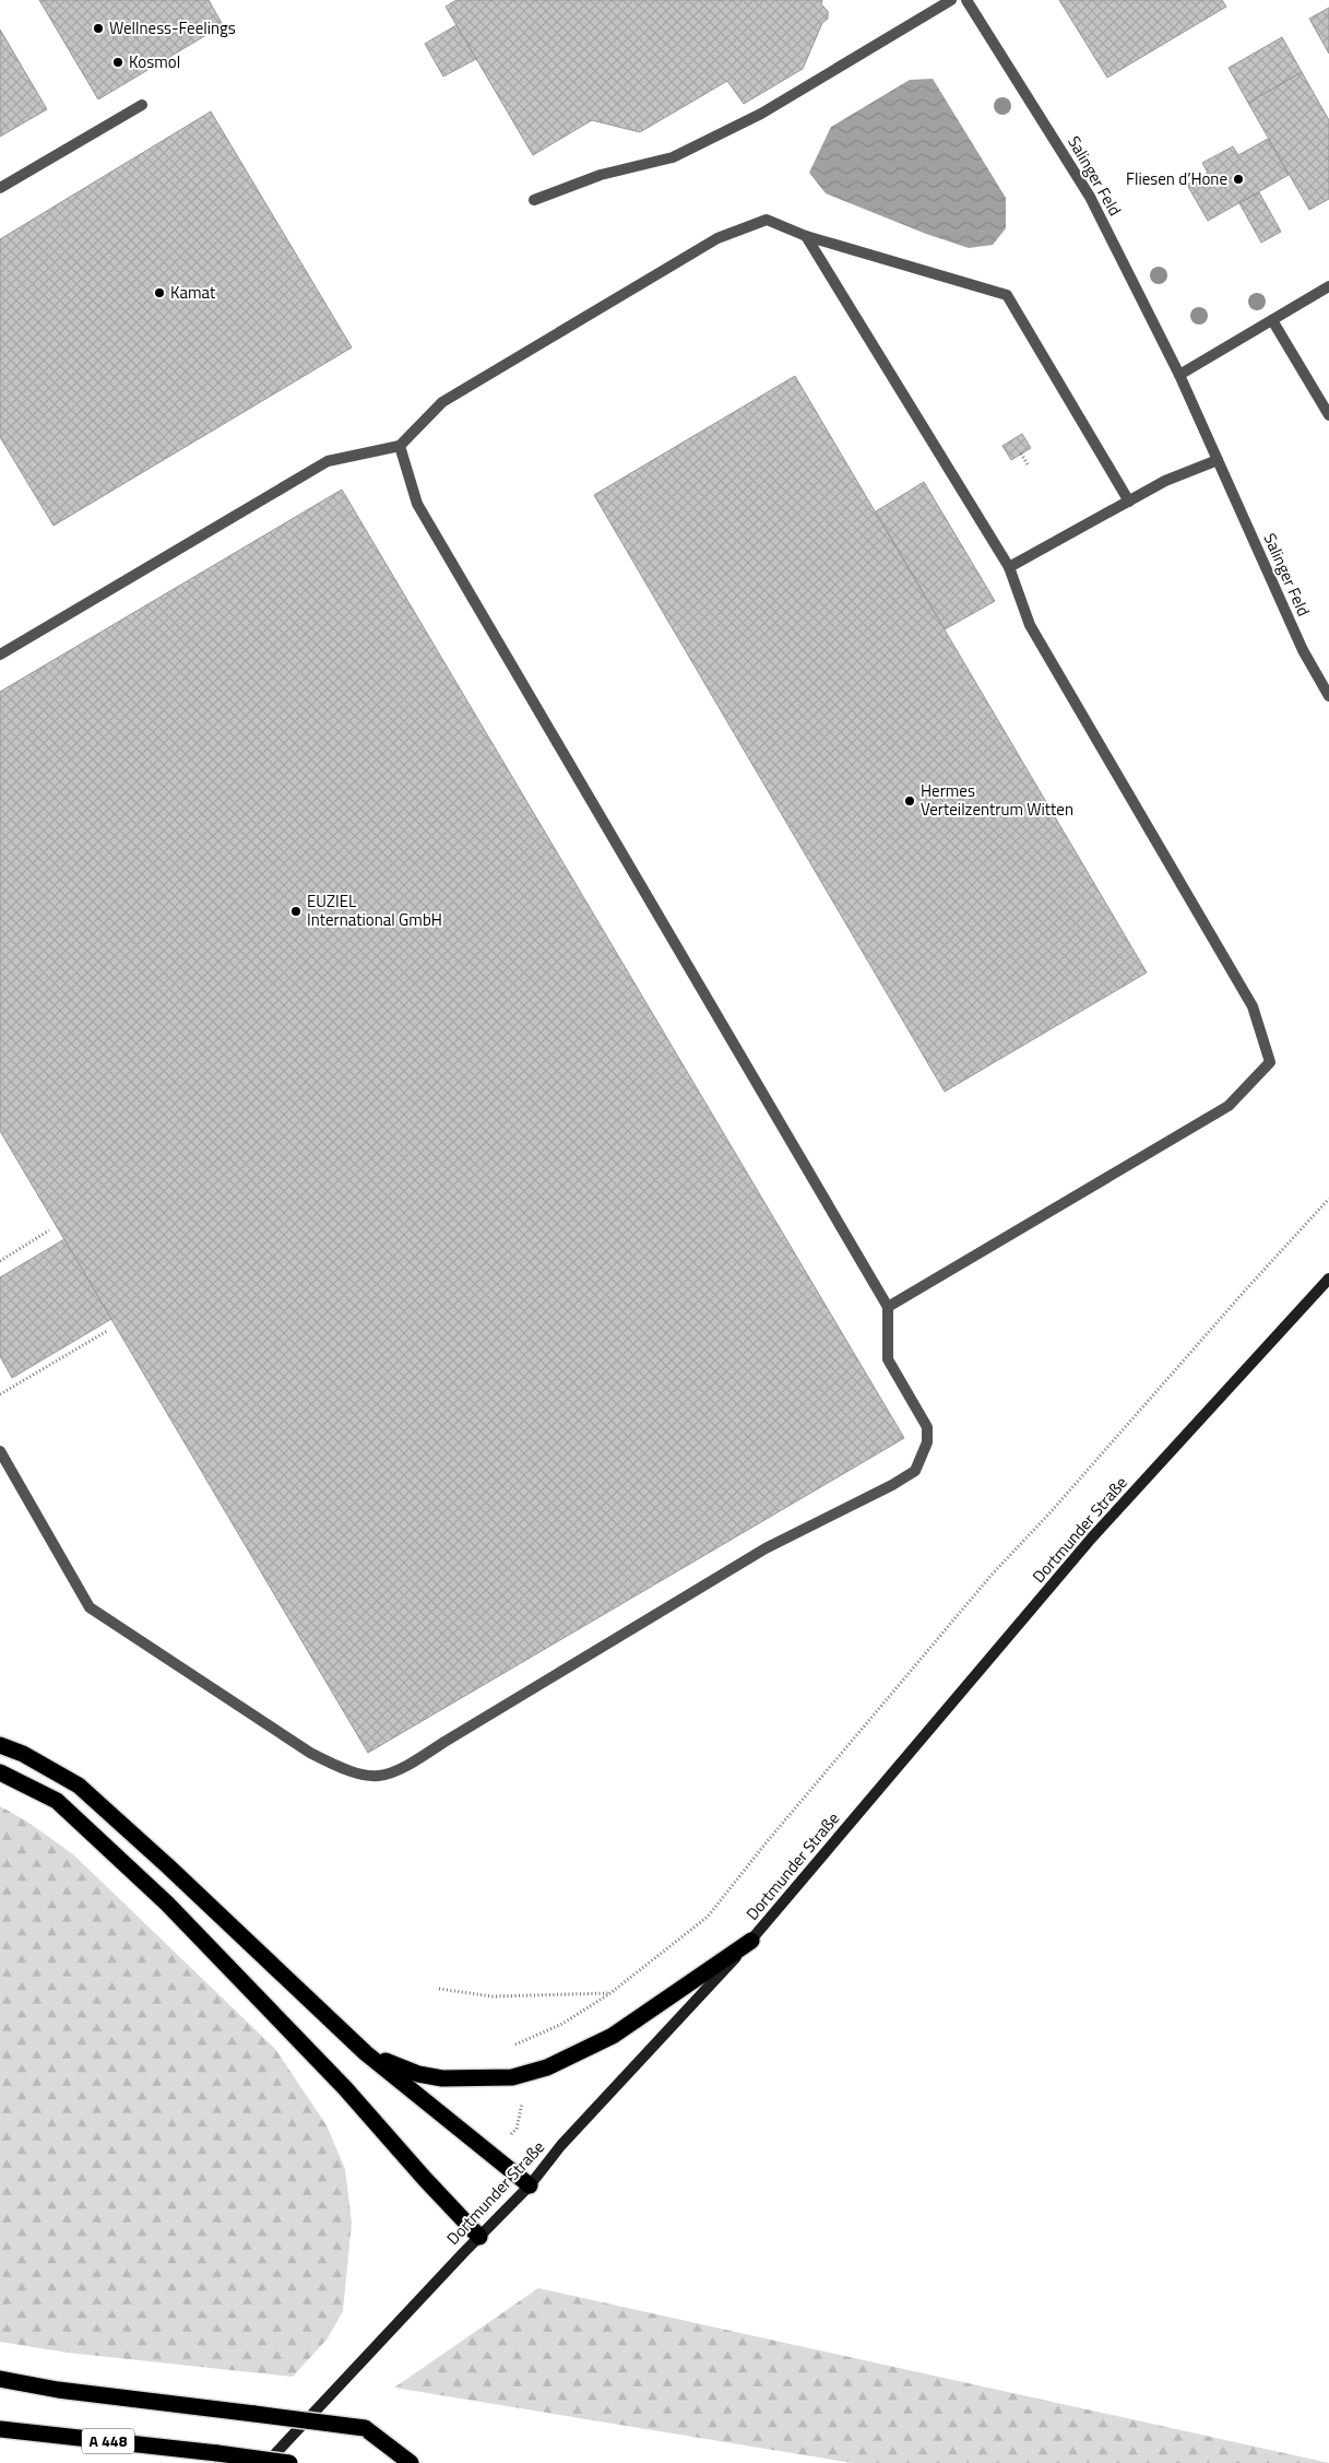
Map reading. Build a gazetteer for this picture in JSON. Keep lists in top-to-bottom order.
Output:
{
  "streets": {
    "highway": ["A 448"],
    "main road": ["Dortmunder Straße"],
    "street": ["Salinger Feld"]
  },
  "places": [
    "Wellness-Feelings",
    "Kosmol",
    "Fliesen d’Hone",
    "Kamat",
    "Hermes Verteilzentrum Witten",
    "EUZIEL International GmbH"
  ]
}
